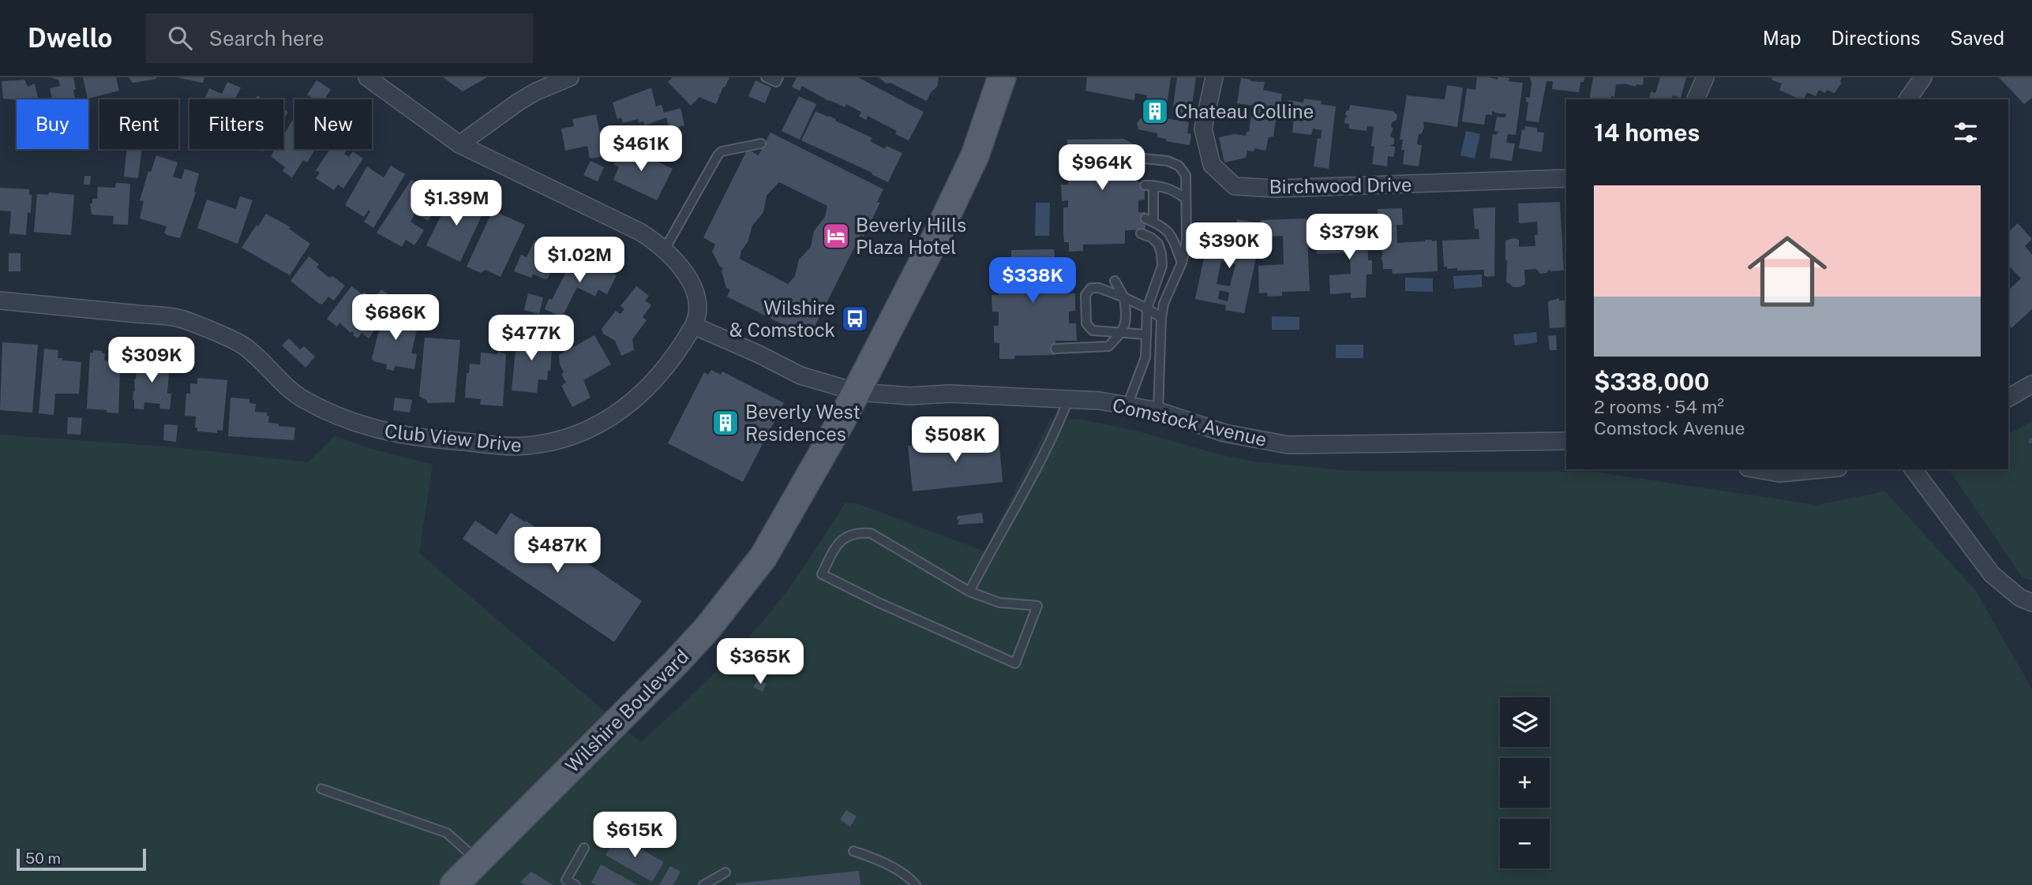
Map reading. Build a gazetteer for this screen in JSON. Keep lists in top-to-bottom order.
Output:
{
  "streets": {
    "main road": ["Wilshire Boulevard"],
    "street": ["Birchwood Drive", "Comstock Avenue", "Club View Drive"]
  },
  "crossings": [
    ["Comstock Avenue", "Club View Drive"],
    ["Comstock Avenue", "Wilshire Boulevard"]
  ],
  "places": {
    "building": ["Chateau Colline", "Beverly West Residences"],
    "hotel": ["Beverly Hills Plaza Hotel"],
    "bus stop": ["Wilshire & Comstock"]
  },
  "scale_bar": "50 m",
  "page": {
    "header": "Dwello",
    "search": "Search here",
    "nav": ["Map", "Directions", "Saved"],
    "chip": [
      "Buy",
      "Rent",
      "Filters",
      "New"
    ],
    "heading": "14 homes",
    "price": [
      "$461K",
      "$964K",
      "$1.39M",
      "$379K",
      "$390K",
      "$1.02M",
      "$338K",
      "$686K",
      "$477K",
      "$309K",
      "$508K",
      "$487K",
      "$365K",
      "$615K"
    ],
    "list": [
      {
        "name": "$338,000",
        "note": "2 rooms · 54 m² · Comstock Avenue"
      }
    ],
    "map_buttons": ["+", "−"],
    "scale": "50 m"
  }
}
